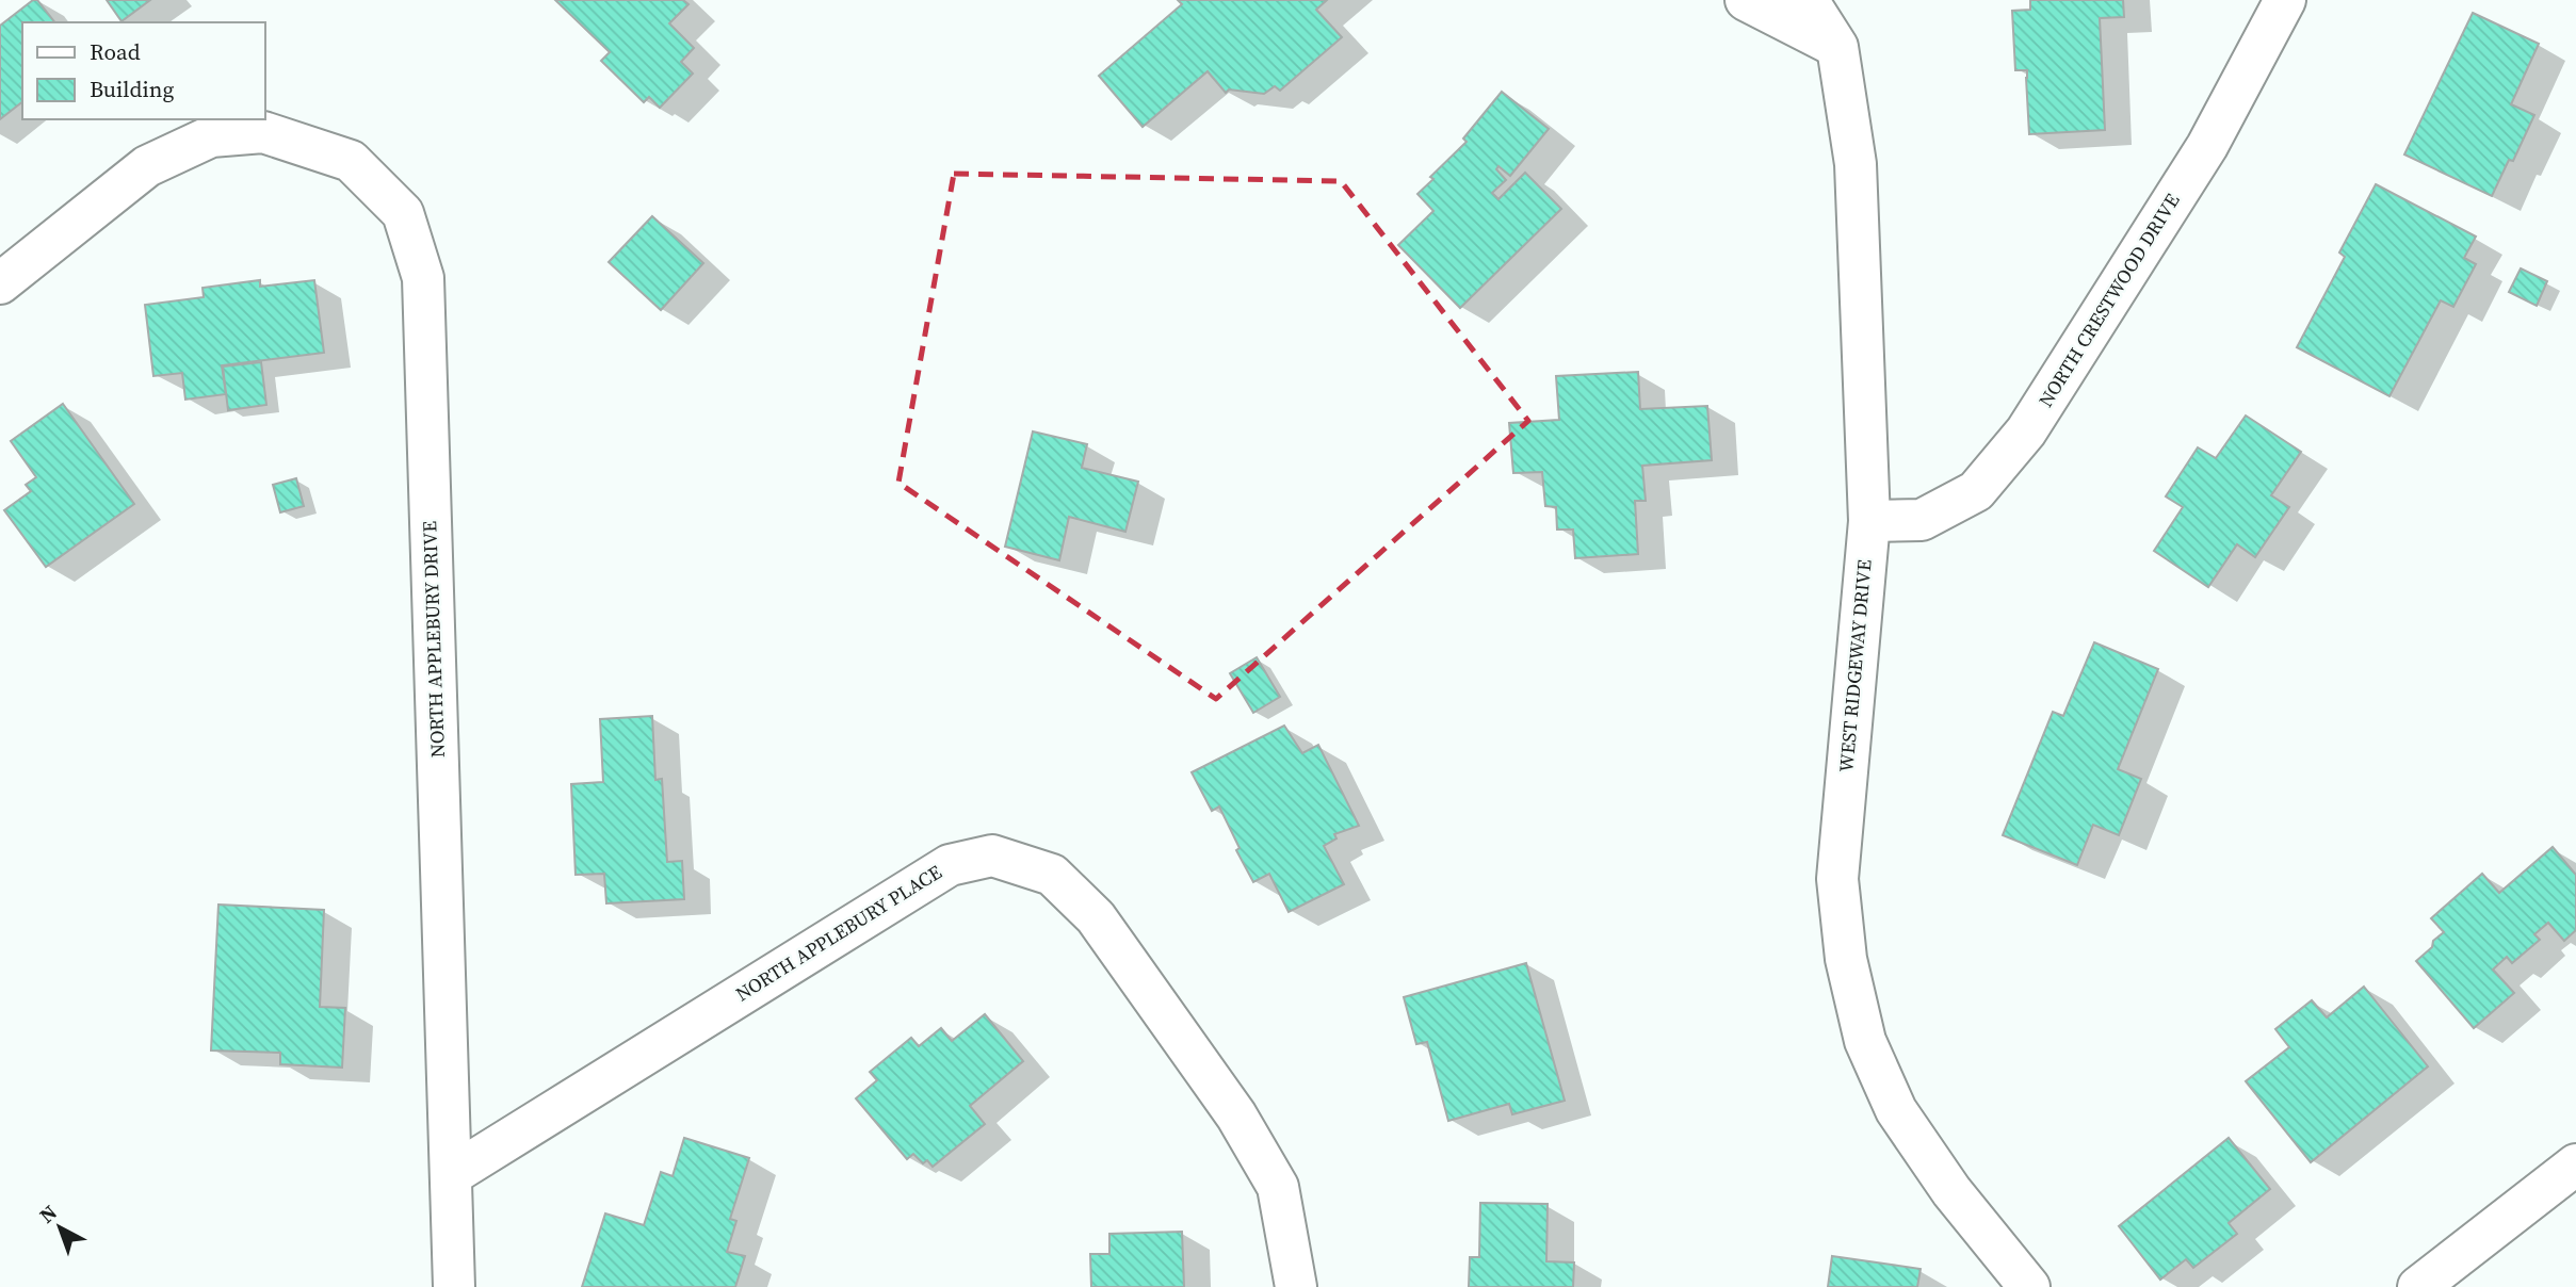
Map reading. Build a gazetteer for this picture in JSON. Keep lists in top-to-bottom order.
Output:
{
  "streets": {
    "street": [
      "NORTH CRESTWOOD DRIVE",
      "NORTH APPLEBURY DRIVE",
      "WEST RIDGEWAY DRIVE",
      "NORTH APPLEBURY PLACE"
    ]
  },
  "crossings": [
    ["NORTH CRESTWOOD DRIVE", "WEST RIDGEWAY DRIVE"],
    ["NORTH APPLEBURY DRIVE", "NORTH APPLEBURY PLACE"]
  ],
  "legend": ["Road", "Building"],
  "north": "top left"
}
